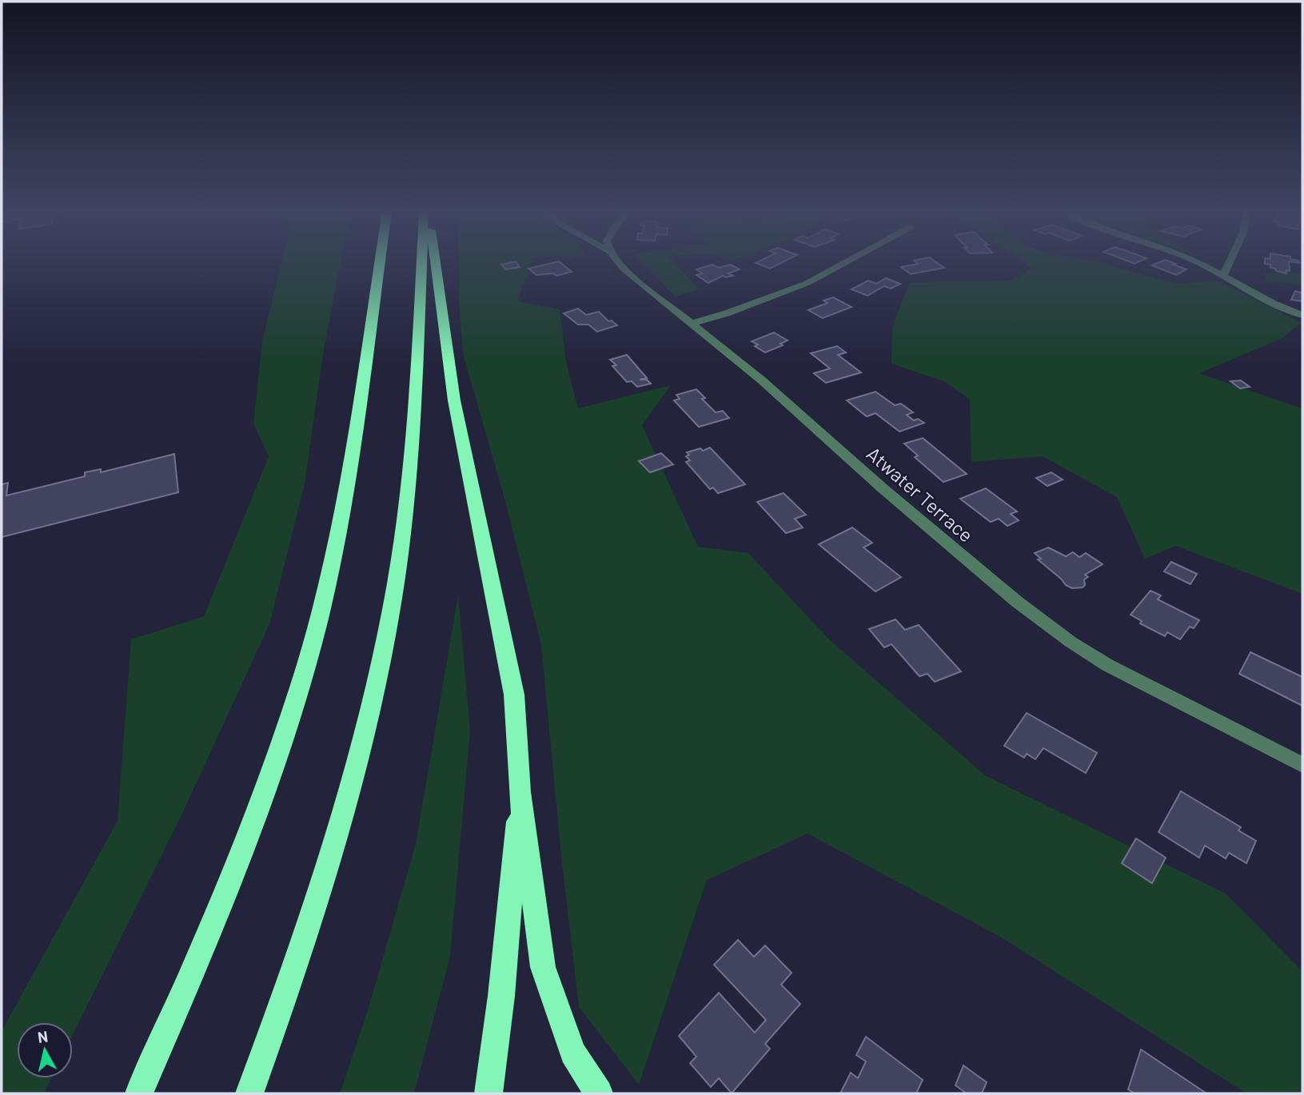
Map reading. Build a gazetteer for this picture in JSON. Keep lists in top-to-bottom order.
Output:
{
  "streets": {
    "street": ["Atwater Terrace"]
  },
  "north": "top"
}
